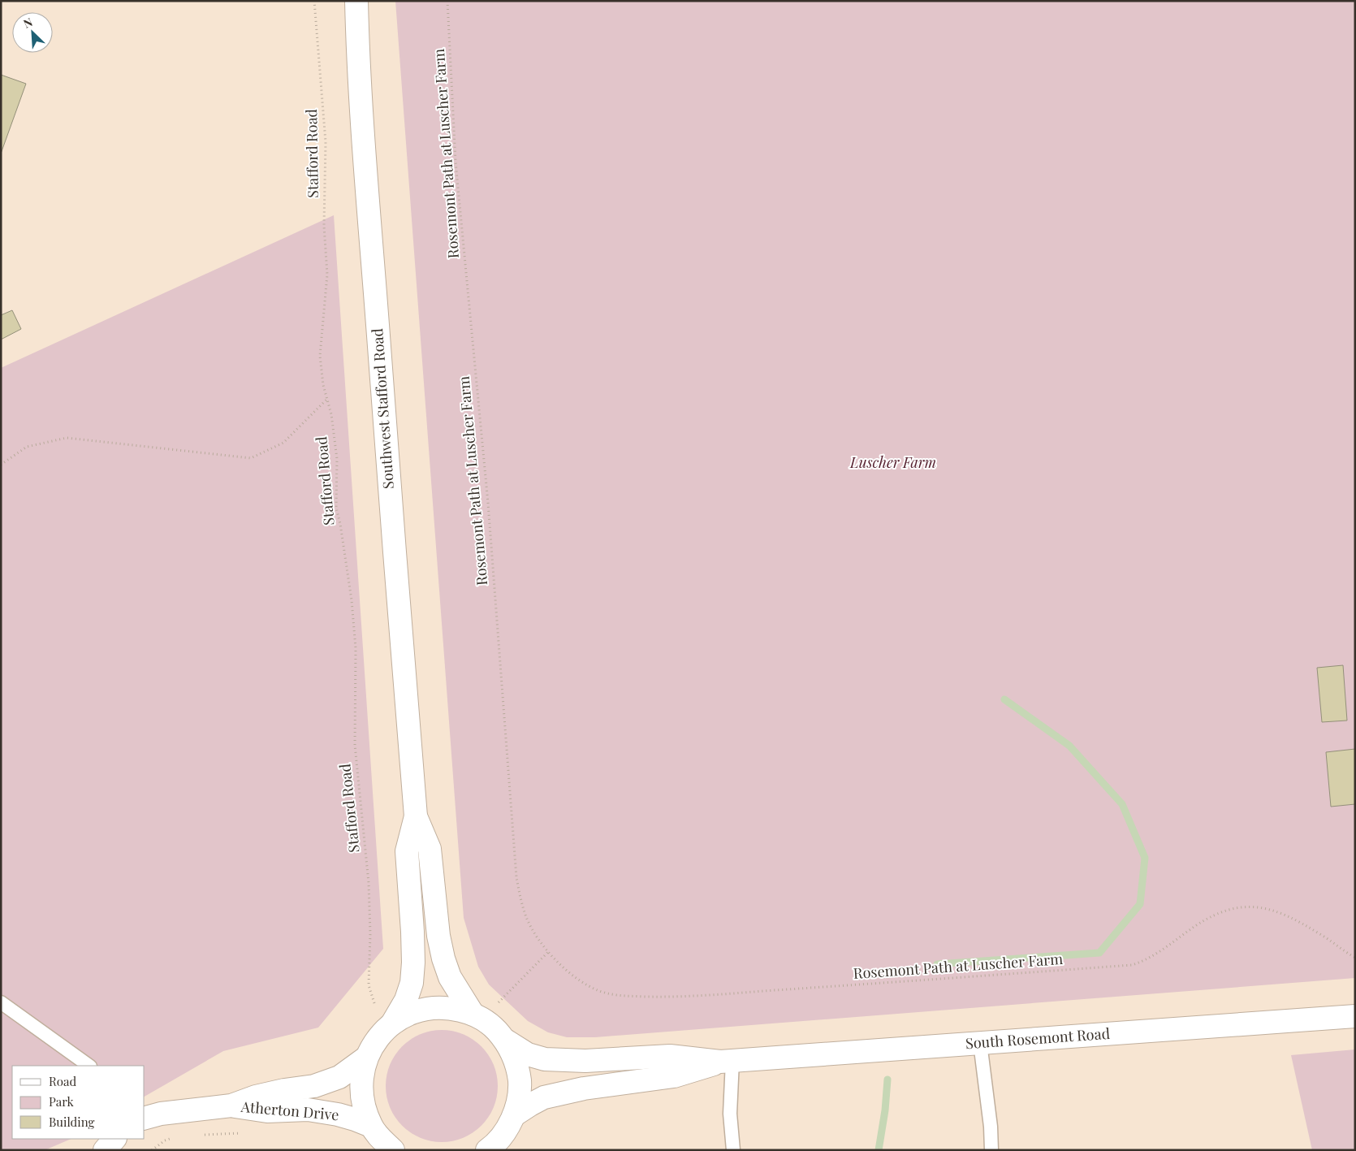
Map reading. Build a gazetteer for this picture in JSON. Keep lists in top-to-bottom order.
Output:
{
  "streets": {
    "main road": ["Southwest Stafford Road", "South Rosemont Road", "Atherton Drive"],
    "path": ["Stafford Road", "Rosemont Path at Luscher Farm"]
  },
  "parks": ["Luscher Farm"],
  "legend": ["Road", "Park", "Building"],
  "north": "top left"
}
